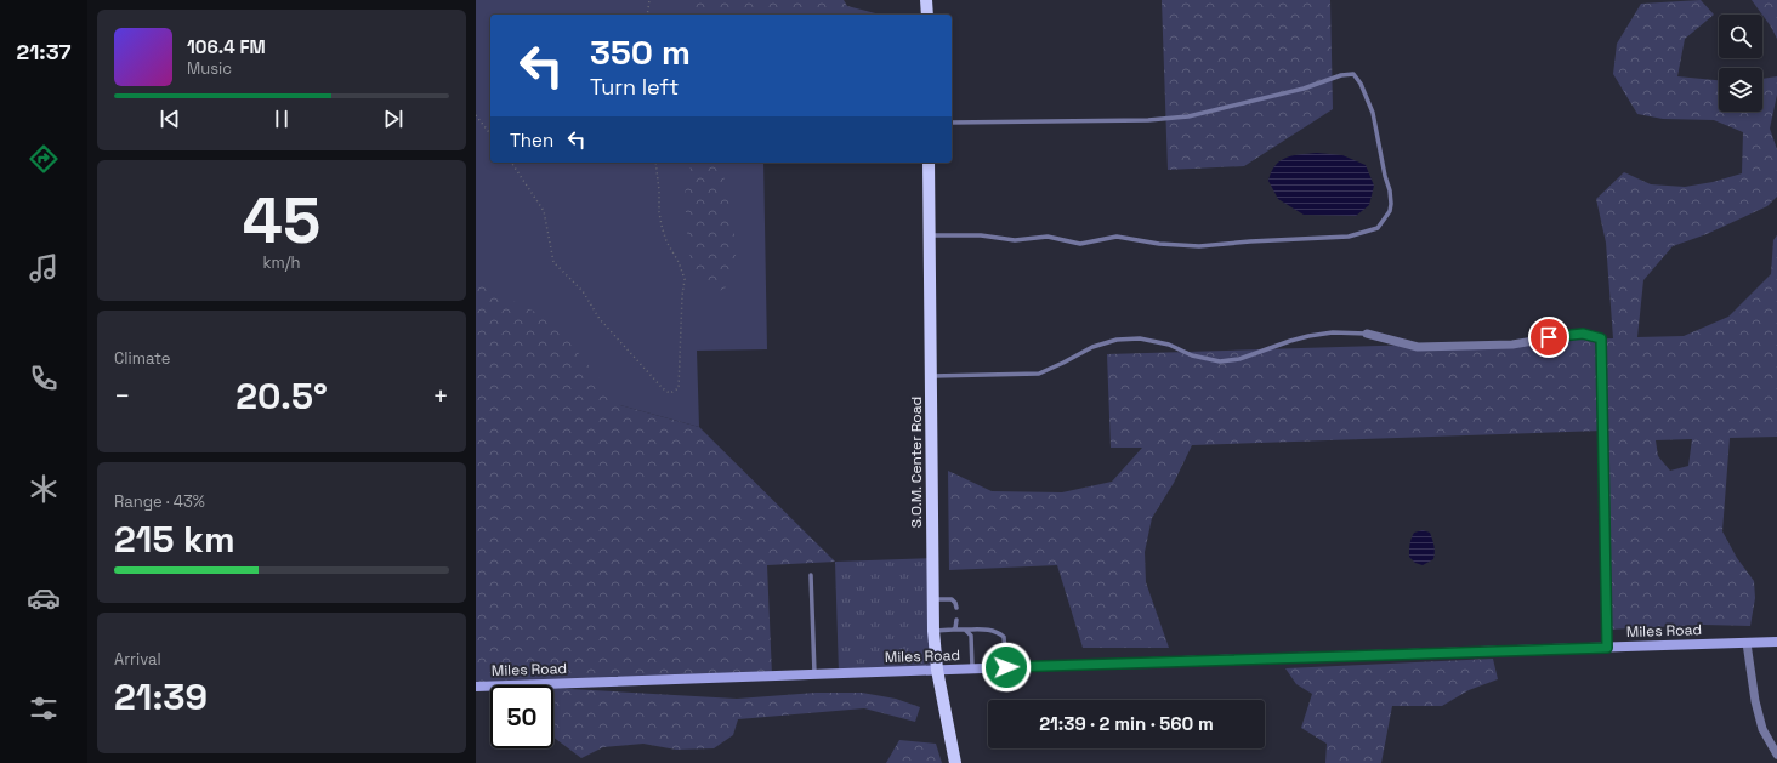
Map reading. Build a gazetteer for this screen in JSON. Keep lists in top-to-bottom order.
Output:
{
  "streets": {
    "main road": ["S.O.M. Center Road", "Miles Road"]
  },
  "crossings": [
    ["S.O.M. Center Road", "Miles Road"]
  ],
  "page": {
    "tabs": "21:37",
    "turn": ["350 m", "Turn left"],
    "song": ["106.4 FM", "Music"],
    "then": "Then",
    "tile": [
      ["45", "km/h"],
      "Climate",
      ["Range · 43%", "215 km"],
      ["Arrival", "21:39"]
    ],
    "heat": ["−", "20.5°", "+"],
    "limit": "50",
    "trip": "21:39 · 2 min · 560 m"
  }
}
